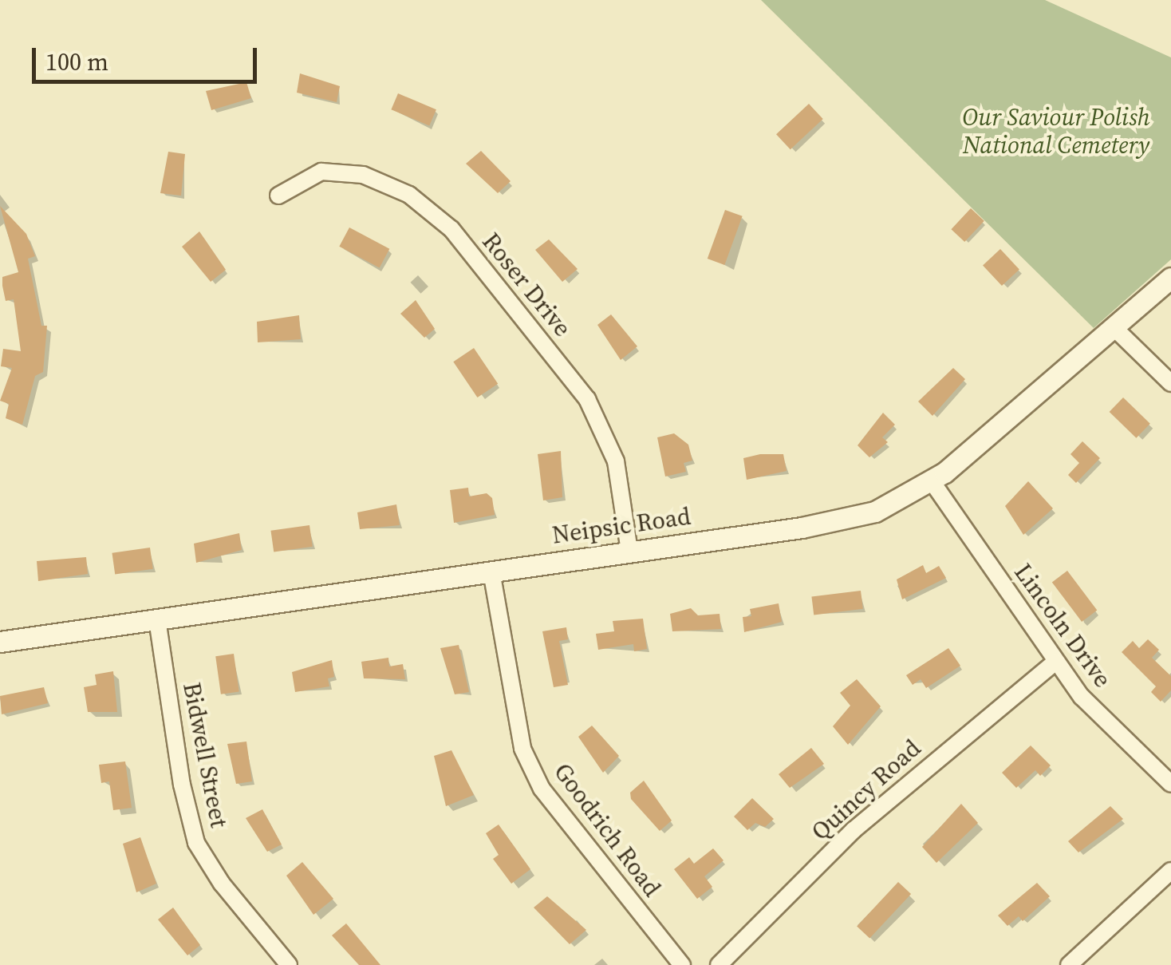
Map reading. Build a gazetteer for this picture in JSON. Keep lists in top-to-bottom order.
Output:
{
  "streets": {
    "street": [
      "Roser Drive",
      "Neipsic Road",
      "Lincoln Drive",
      "Bidwell Street",
      "Quincy Road",
      "Goodrich Road"
    ]
  },
  "crossings": [
    ["Roser Drive", "Neipsic Road"],
    ["Neipsic Road", "Lincoln Drive"],
    ["Neipsic Road", "Bidwell Street"],
    ["Neipsic Road", "Goodrich Road"],
    ["Lincoln Drive", "Quincy Road"]
  ],
  "parks": ["Our Saviour Polish National Cemetery"],
  "scale_bar": "100 m"
}
